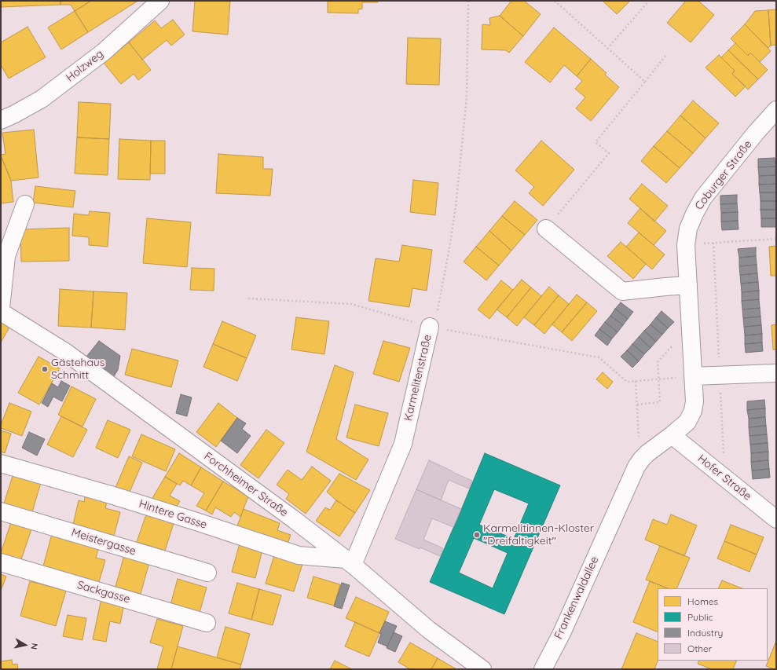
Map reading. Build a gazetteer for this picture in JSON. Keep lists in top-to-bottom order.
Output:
{
  "streets": {
    "street": [
      "Holzweg",
      "Coburger Straße",
      "Karmelitenstraße",
      "Hofer Straße",
      "Forchheimer Straße",
      "Hintere Gasse",
      "Meistergasse",
      "Sackgasse",
      "Frankenwaldallee"
    ]
  },
  "crossings": [
    ["Coburger Straße", "Hofer Straße"],
    ["Coburger Straße", "Frankenwaldallee"],
    ["Karmelitenstraße", "Forchheimer Straße"],
    ["Karmelitenstraße", "Hintere Gasse"],
    ["Hofer Straße", "Frankenwaldallee"],
    ["Forchheimer Straße", "Hintere Gasse"]
  ],
  "places": ["Gästehaus Schmitt", "Karmelitinnen-Kloster \"Dreifaltigkeit\""],
  "legend": [
    "Homes",
    "Public",
    "Industry",
    "Other"
  ],
  "north": "right"
}
